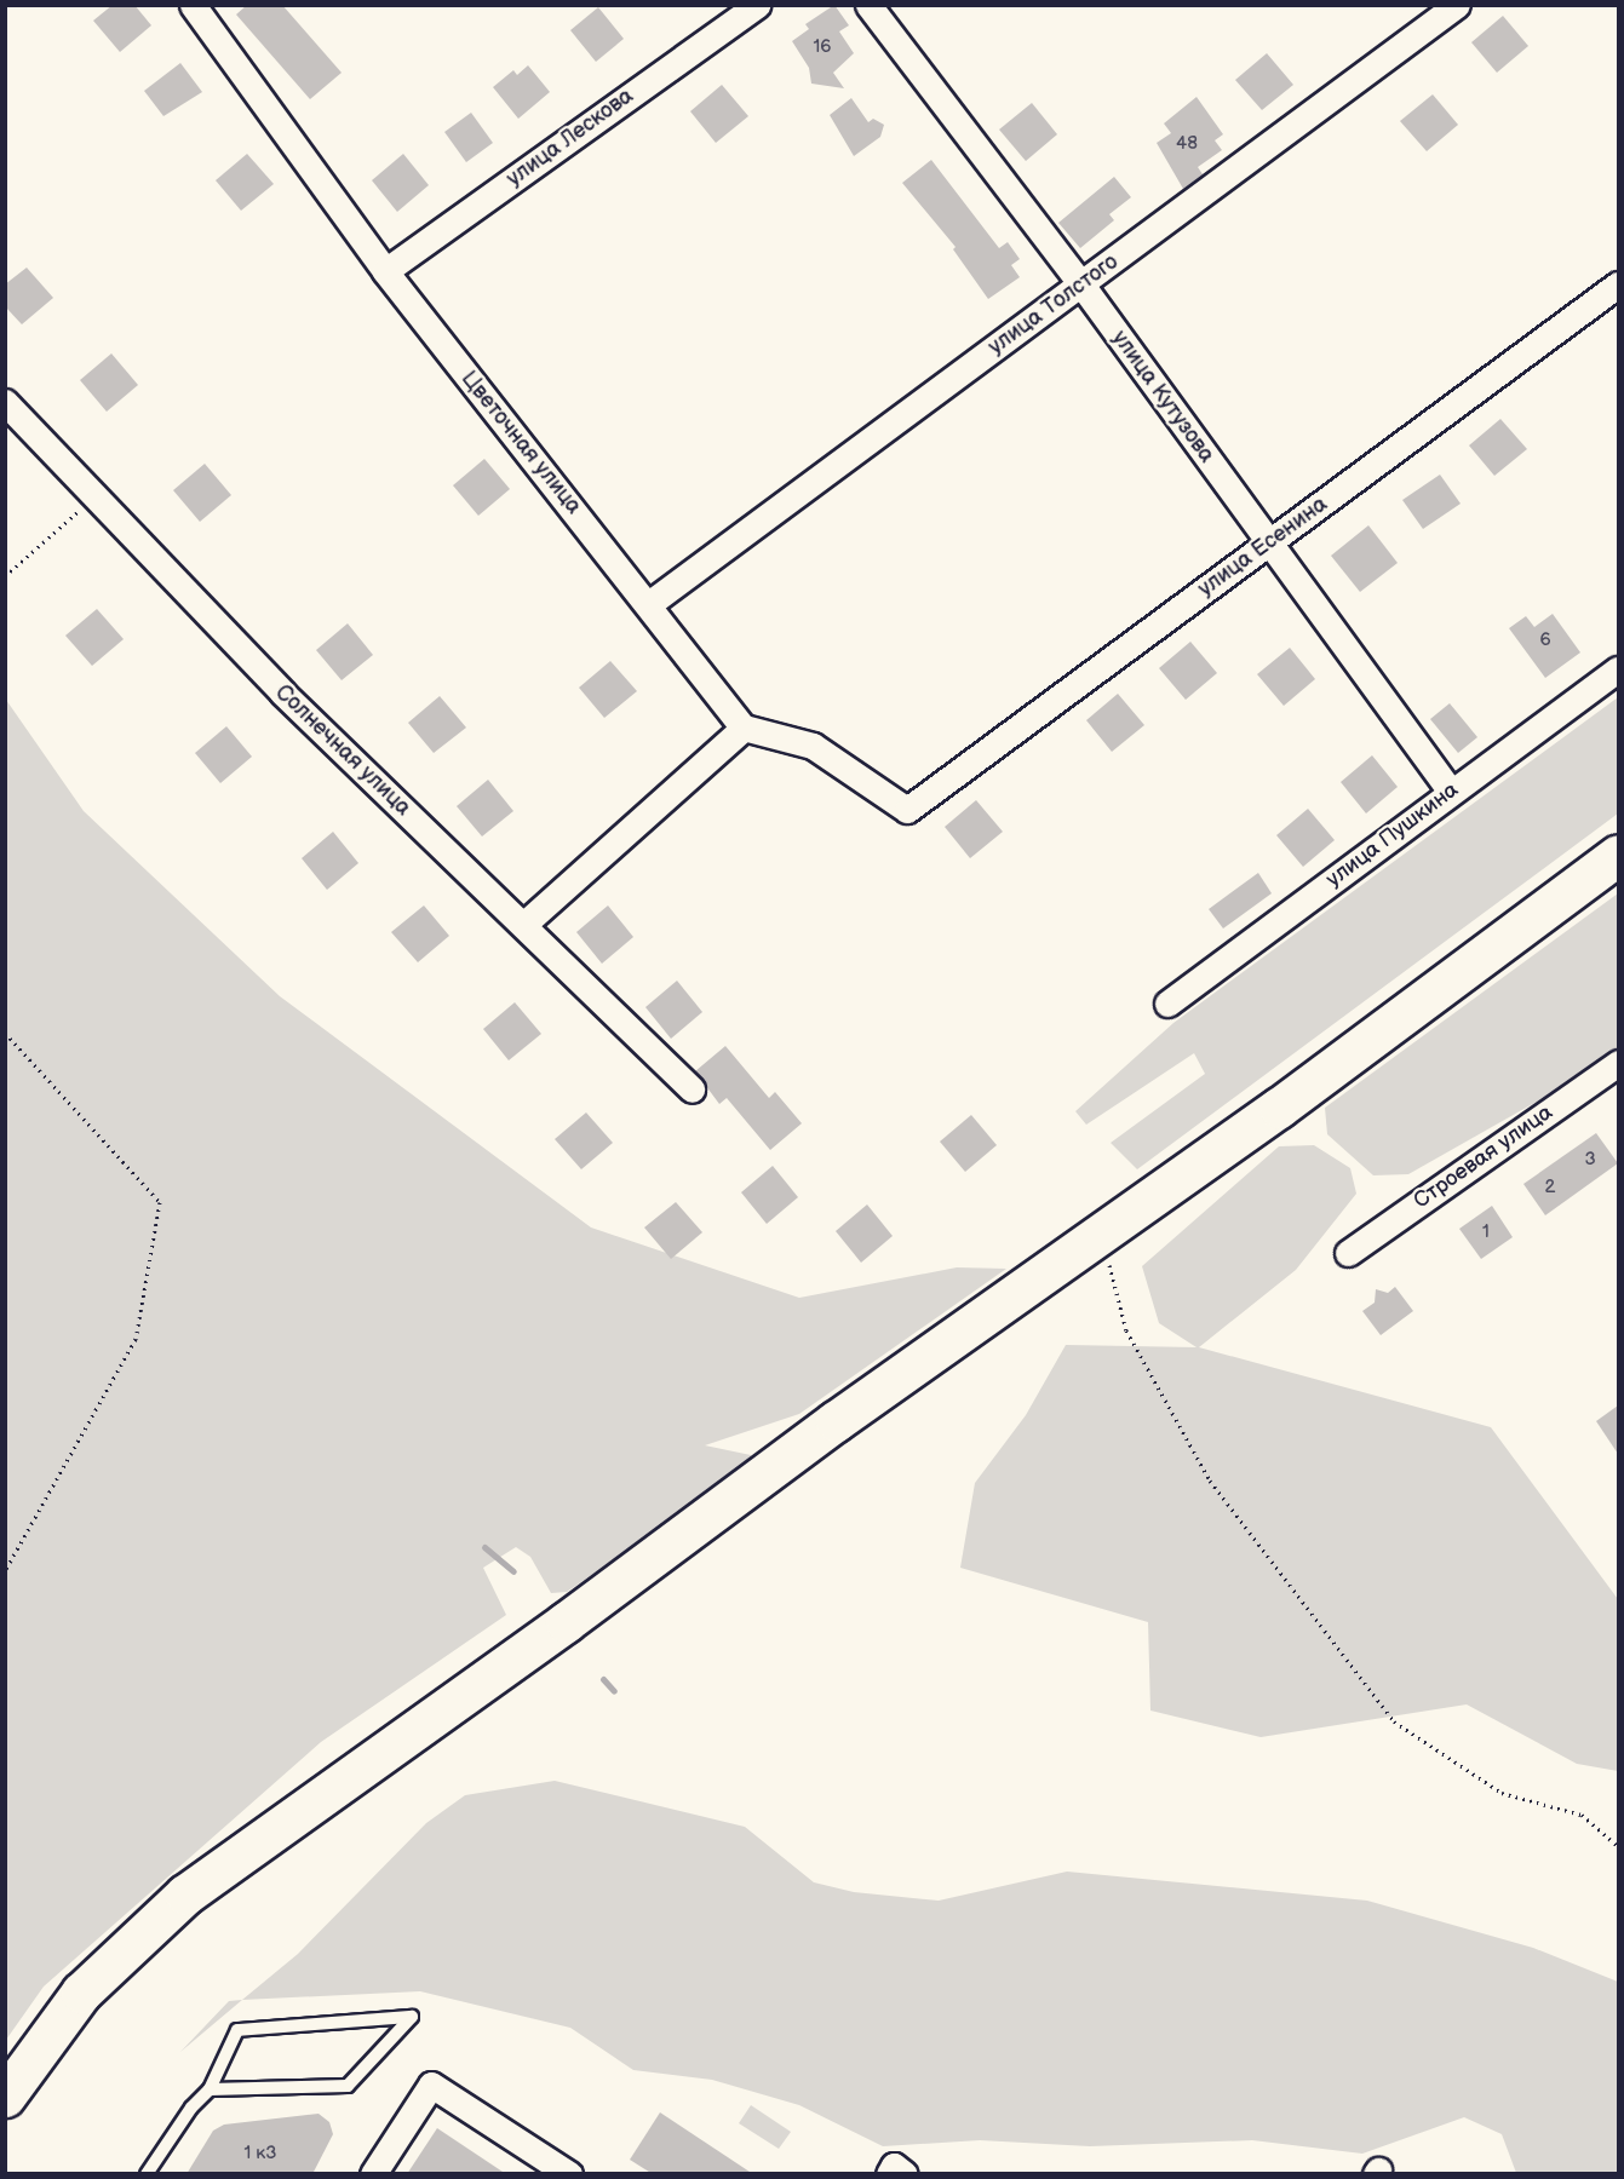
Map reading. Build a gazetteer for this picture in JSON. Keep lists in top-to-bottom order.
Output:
{
  "streets": {
    "street": [
      "улица Лескова",
      "улица Толстого",
      "улица Кутузова",
      "Цветочная улица",
      "улица Есенина",
      "Солнечная улица",
      "улица Пушкина",
      "Строевая улица"
    ]
  },
  "crossings": [
    ["улица Лескова", "Цветочная улица"],
    ["улица Толстого", "улица Кутузова"],
    ["улица Толстого", "Цветочная улица"],
    ["улица Кутузова", "улица Есенина"],
    ["улица Кутузова", "улица Пушкина"],
    ["Цветочная улица", "улица Есенина"]
  ],
  "house_numbers": [
    "16",
    "48",
    "6",
    "3",
    "2",
    "1",
    "1 к3"
  ]
}
